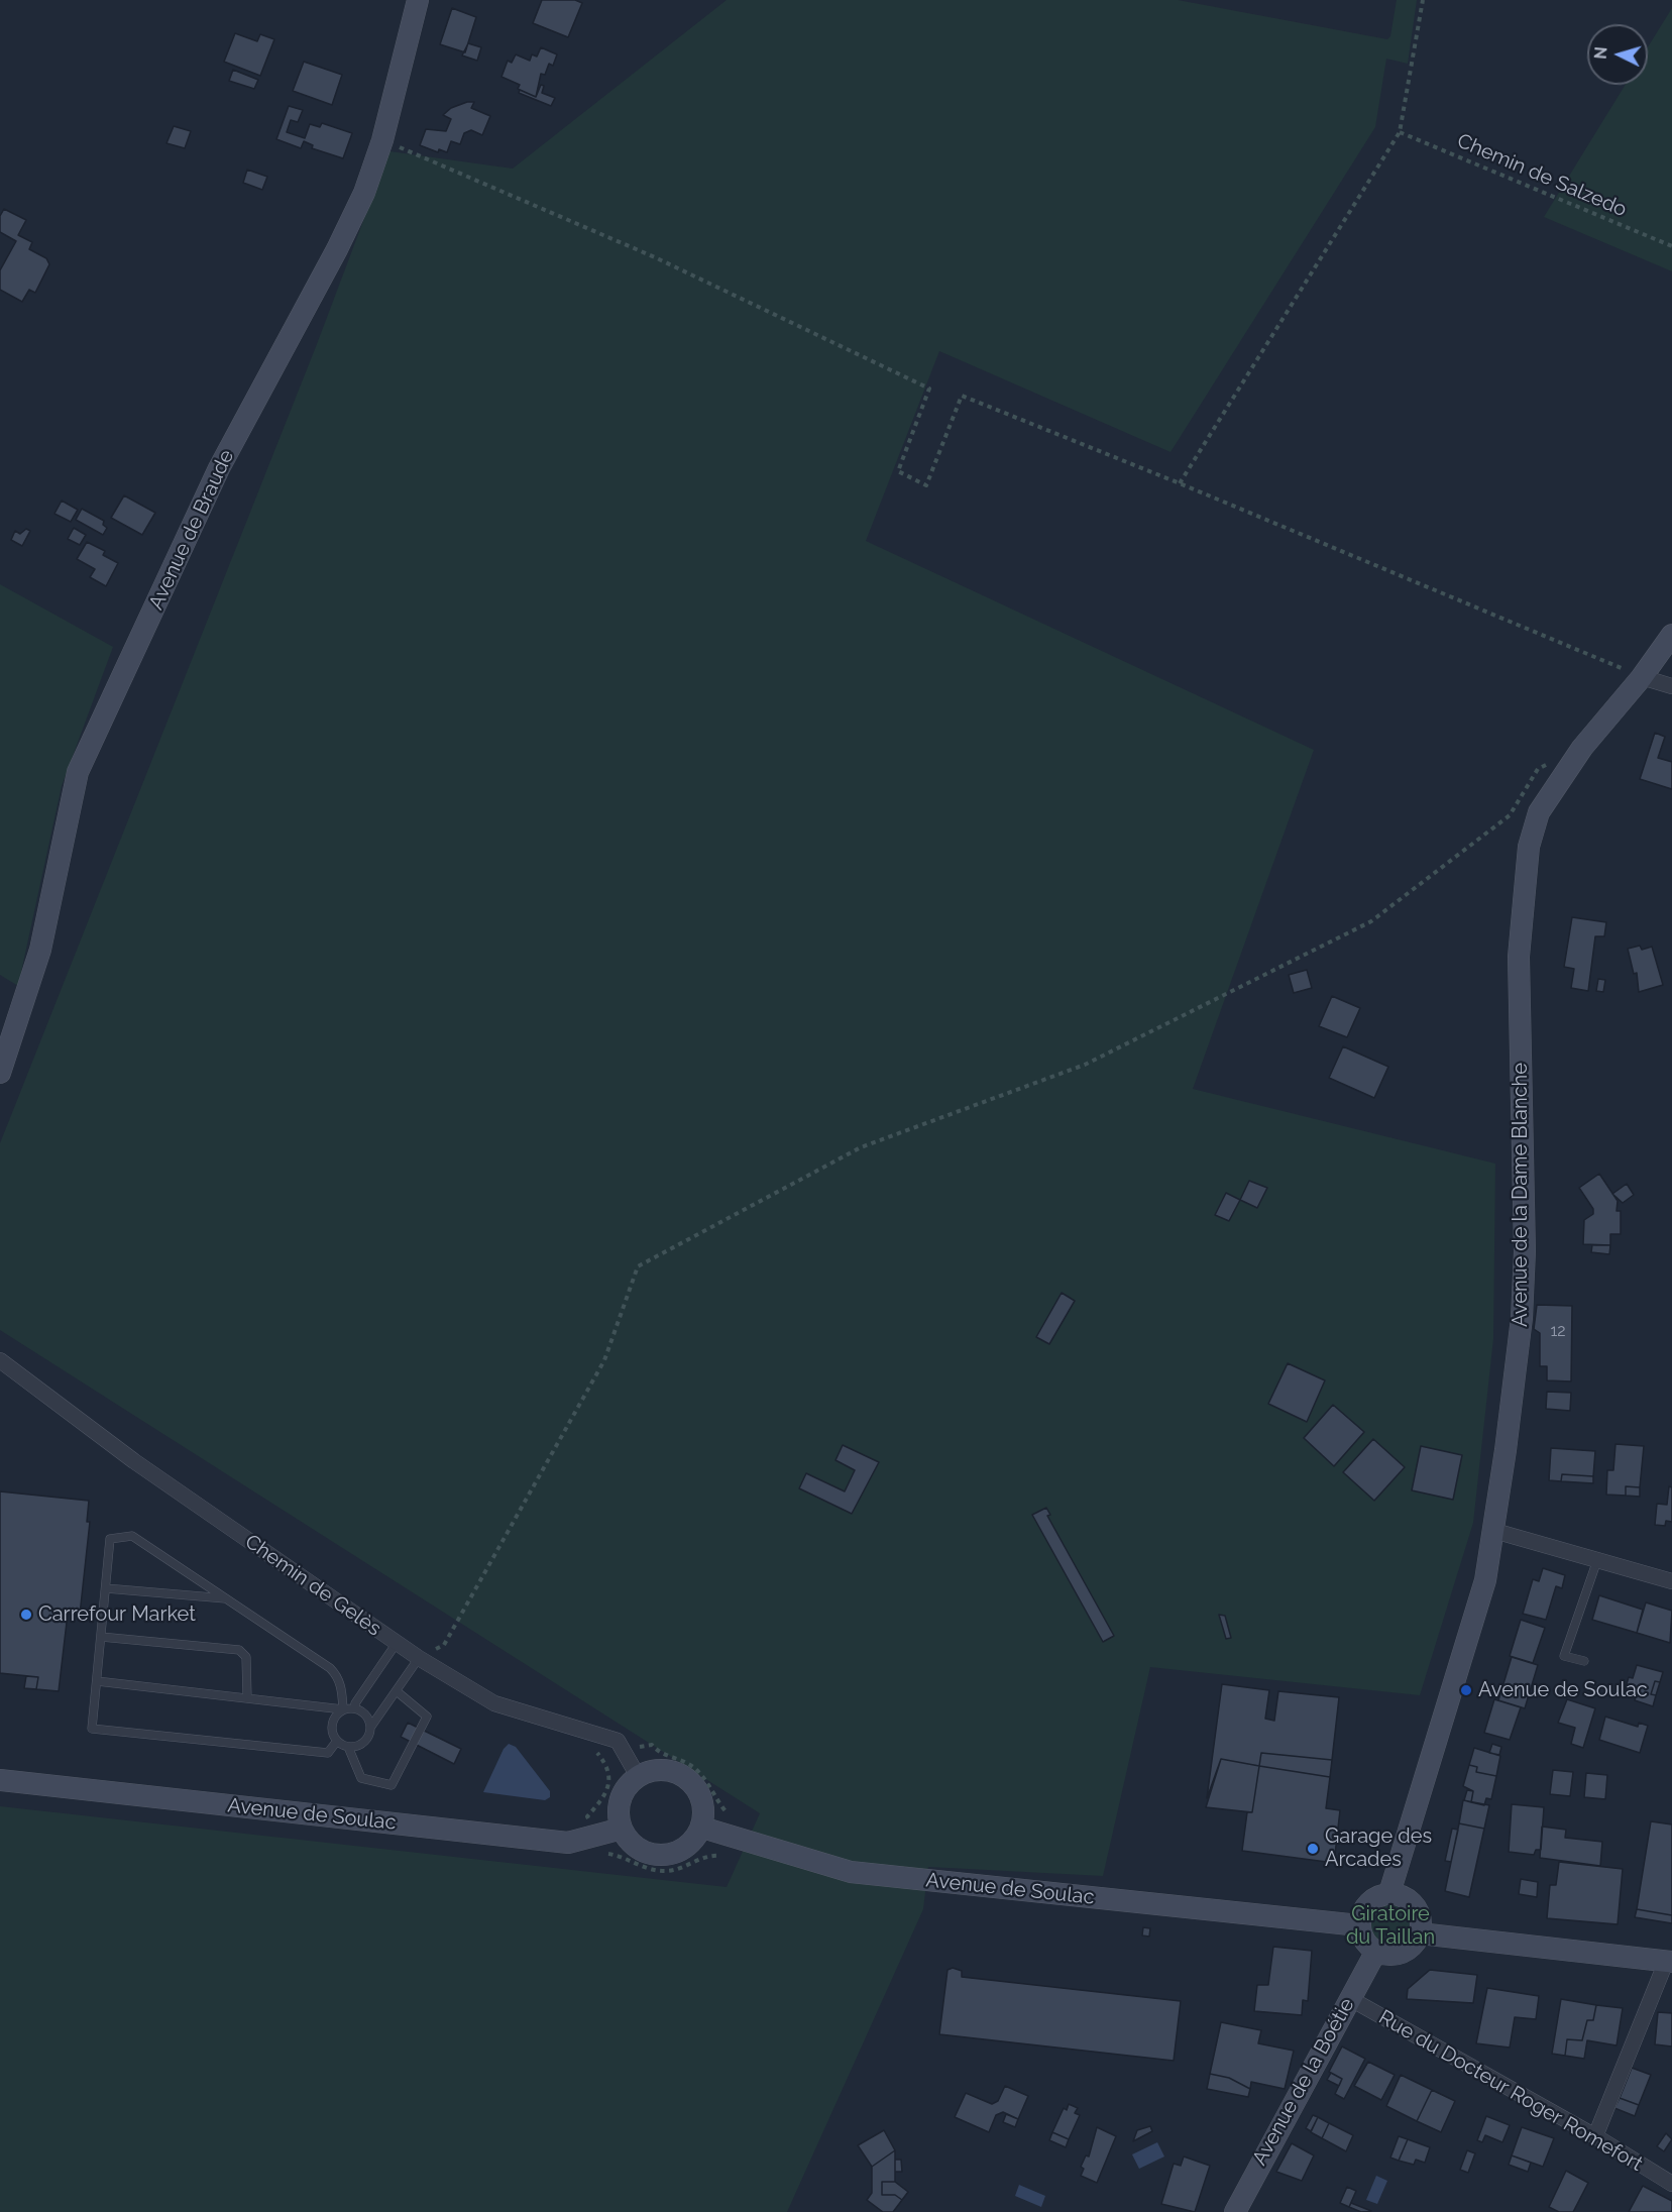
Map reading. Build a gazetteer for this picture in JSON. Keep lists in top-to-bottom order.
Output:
{
  "streets": {
    "main road": [
      "Avenue de Braude",
      "Avenue de la Dame Blanche",
      "Avenue de Soulac",
      "Avenue de la Boétie"
    ],
    "street": ["Chemin de Gelès", "Rue du Docteur Roger Romefort"],
    "path": ["Chemin de Salzedo"]
  },
  "crossings": [
    ["Avenue de la Dame Blanche", "Avenue de Soulac"],
    ["Avenue de la Dame Blanche", "Avenue de la Boétie"],
    ["Chemin de Gelès", "Avenue de Soulac"],
    ["Avenue de Soulac", "Avenue de la Boétie"],
    ["Avenue de la Boétie", "Rue du Docteur Roger Romefort"]
  ],
  "parks": ["Giratoire du Taillan"],
  "places": ["Carrefour Market", "Avenue de Soulac", "Garage des Arcades"],
  "house_numbers": ["12"],
  "north": "left"
}
